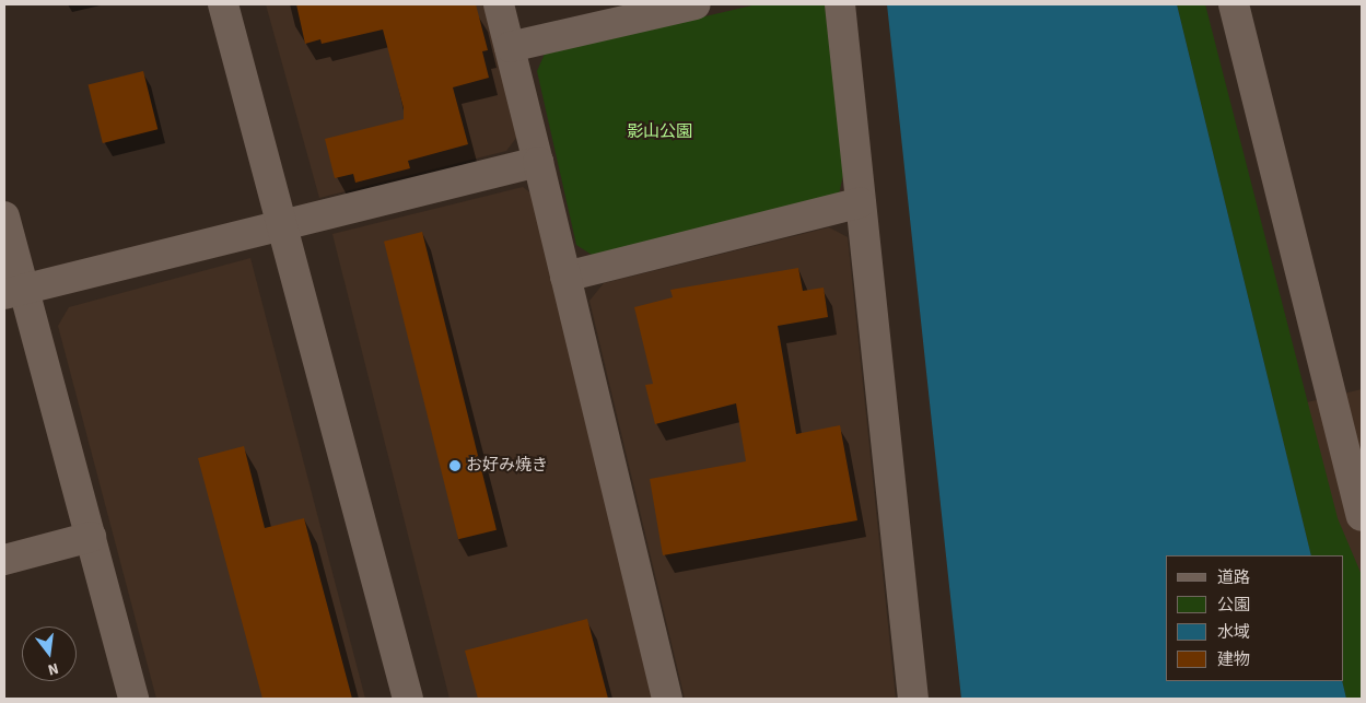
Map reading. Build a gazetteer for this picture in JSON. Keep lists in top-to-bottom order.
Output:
{
  "parks": ["影山公園"],
  "places": ["お好み焼き"],
  "legend": [
    "道路",
    "公園",
    "水域",
    "建物"
  ],
  "north": "bottom"
}
